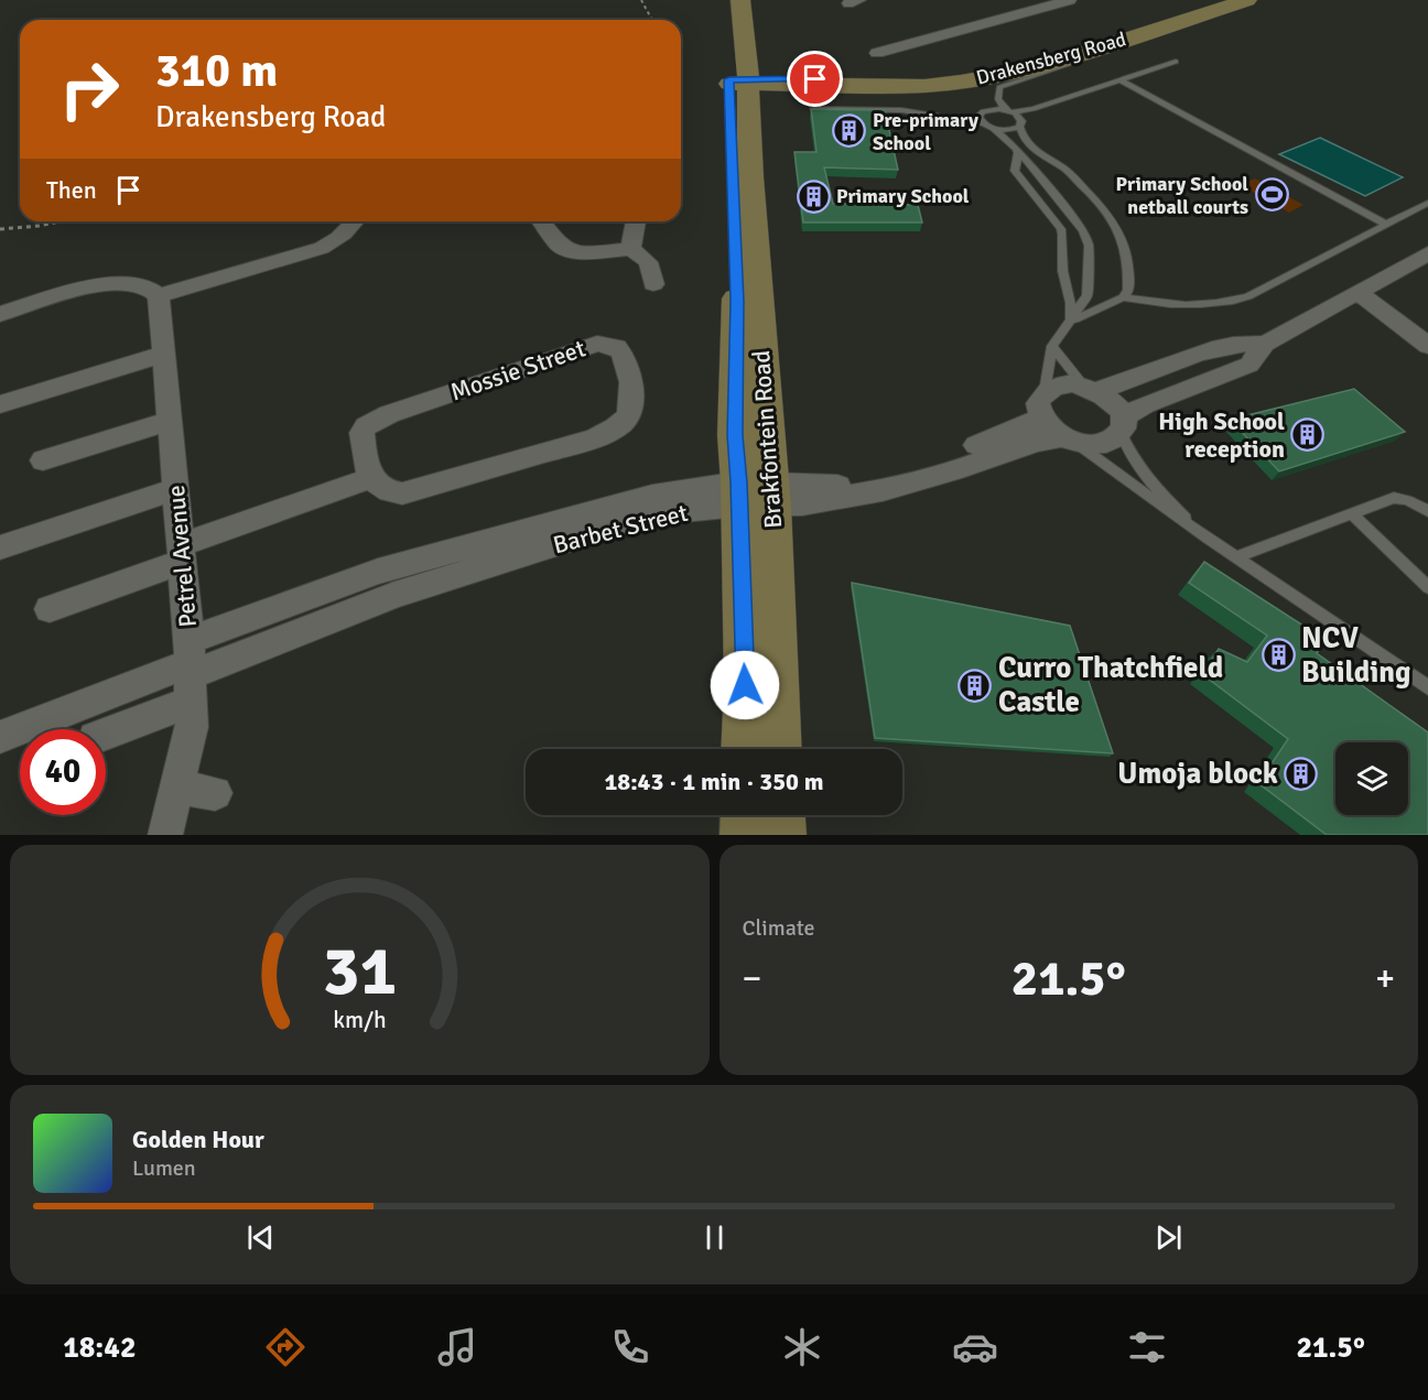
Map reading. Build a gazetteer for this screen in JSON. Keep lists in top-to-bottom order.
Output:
{
  "streets": {
    "street": [
      "Drakensberg Road",
      "Mossie Street",
      "Brakfontein Road",
      "Barbet Street",
      "Petrel Avenue"
    ]
  },
  "crossings": [
    ["Drakensberg Road", "Brakfontein Road"],
    ["Brakfontein Road", "Barbet Street"],
    ["Barbet Street", "Petrel Avenue"]
  ],
  "places": {
    "building": [
      "Pre-primary School",
      "Primary School",
      "High School reception",
      "NCV Building",
      "Curro Thatchfield Castle",
      "Umoja block"
    ],
    "sports": ["Primary School netball courts"]
  },
  "page": {
    "turn": ["310 m", "Drakensberg Road"],
    "then": "Then",
    "limit": "40",
    "trip": "18:43 · 1 min · 350 m",
    "tile": "Climate",
    "heat": ["−", "21.5°", "+"],
    "song": ["Golden Hour", "Lumen"],
    "tabs": ["18:42", "21.5°"],
    "gauge": ["31", "km/h"]
  }
}
